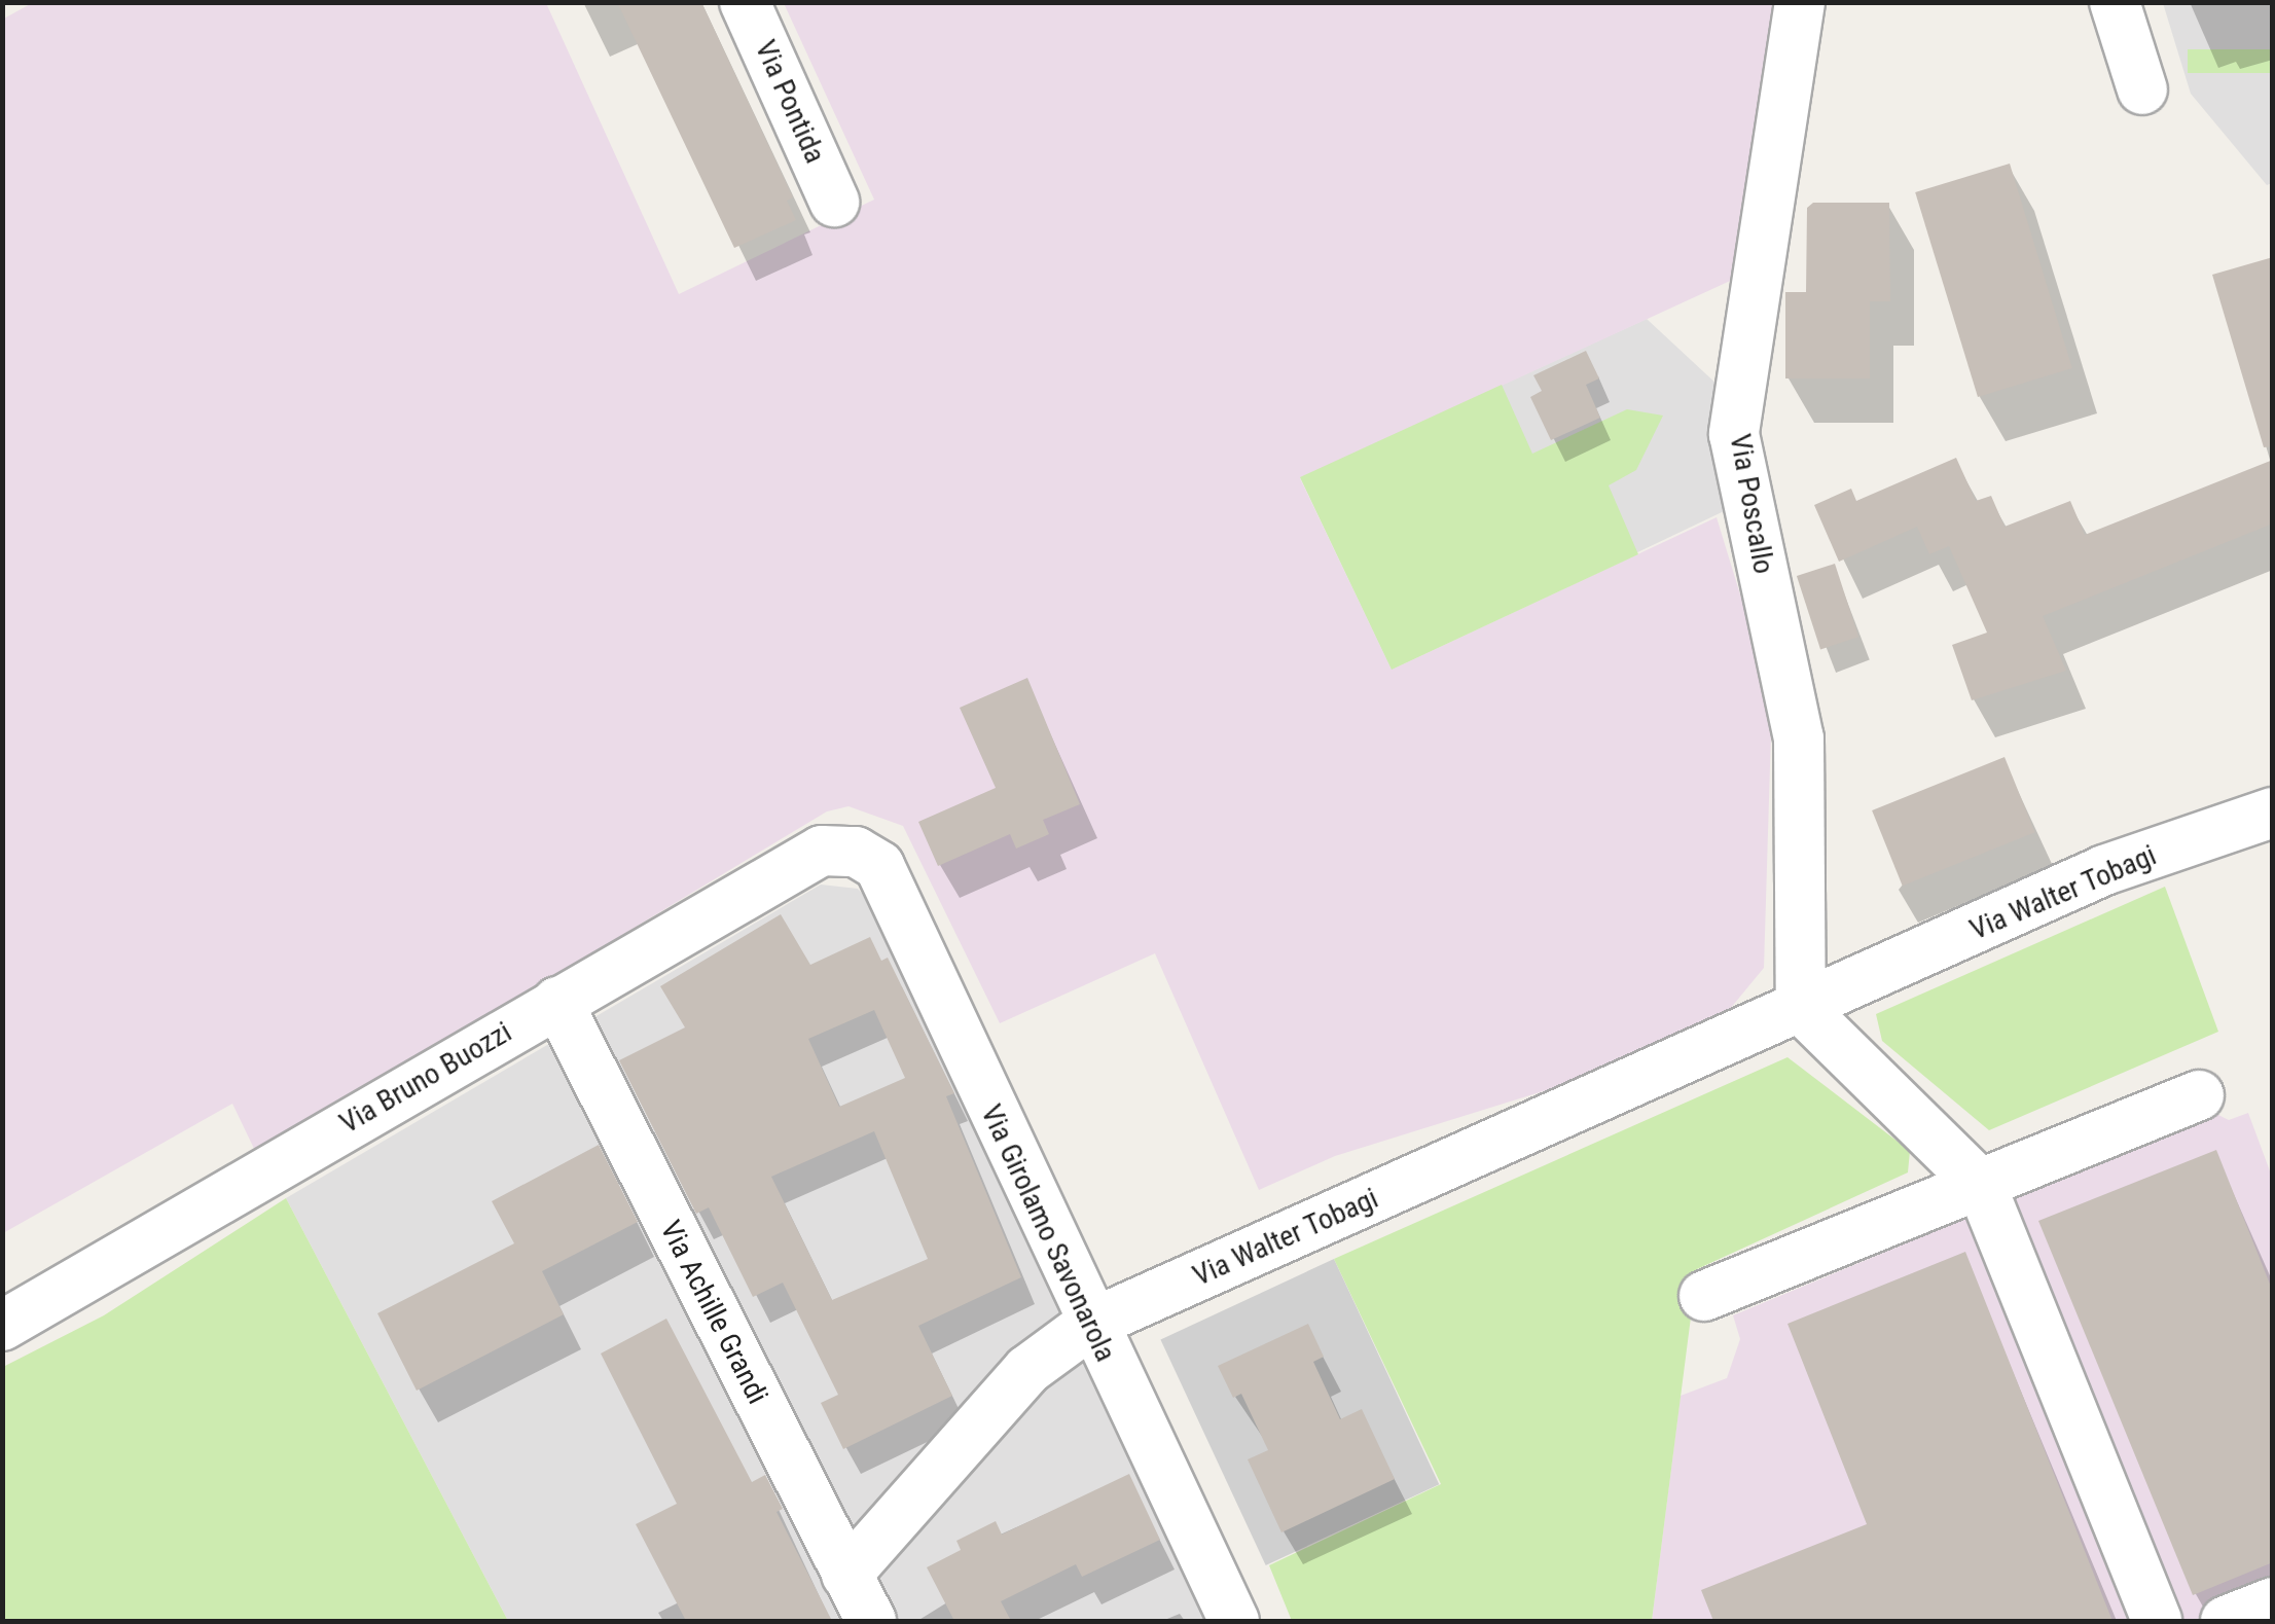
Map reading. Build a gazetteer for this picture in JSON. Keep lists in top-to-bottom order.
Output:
{
  "streets": {
    "street": [
      "Via Pontida",
      "Via Poscallo",
      "Via Walter Tobagi",
      "Via Bruno Buozzi",
      "Via Girolamo Savonarola",
      "Via Achille Grandi"
    ]
  },
  "crossings": [
    ["Via Poscallo", "Via Walter Tobagi"],
    ["Via Walter Tobagi", "Via Girolamo Savonarola"],
    ["Via Walter Tobagi", "Via Achille Grandi"],
    ["Via Bruno Buozzi", "Via Girolamo Savonarola"],
    ["Via Bruno Buozzi", "Via Achille Grandi"]
  ]
}
